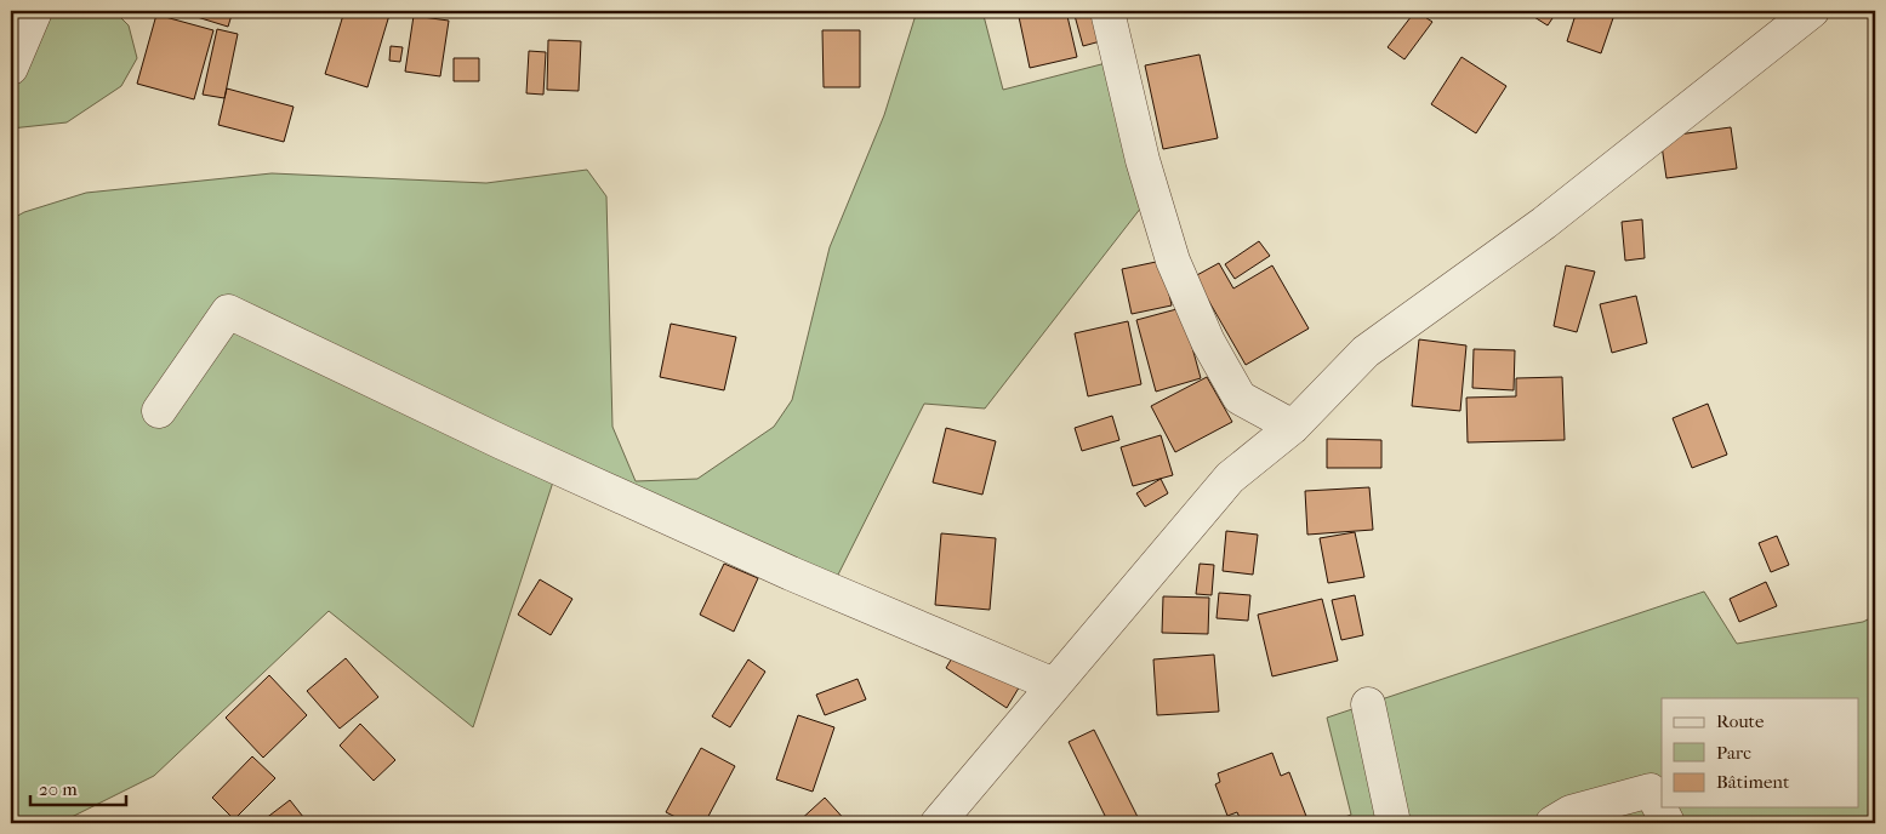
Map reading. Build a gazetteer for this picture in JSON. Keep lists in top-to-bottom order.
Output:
{
  "legend": ["Route", "Parc", "Bâtiment"],
  "scale_bar": "20 m"
}
